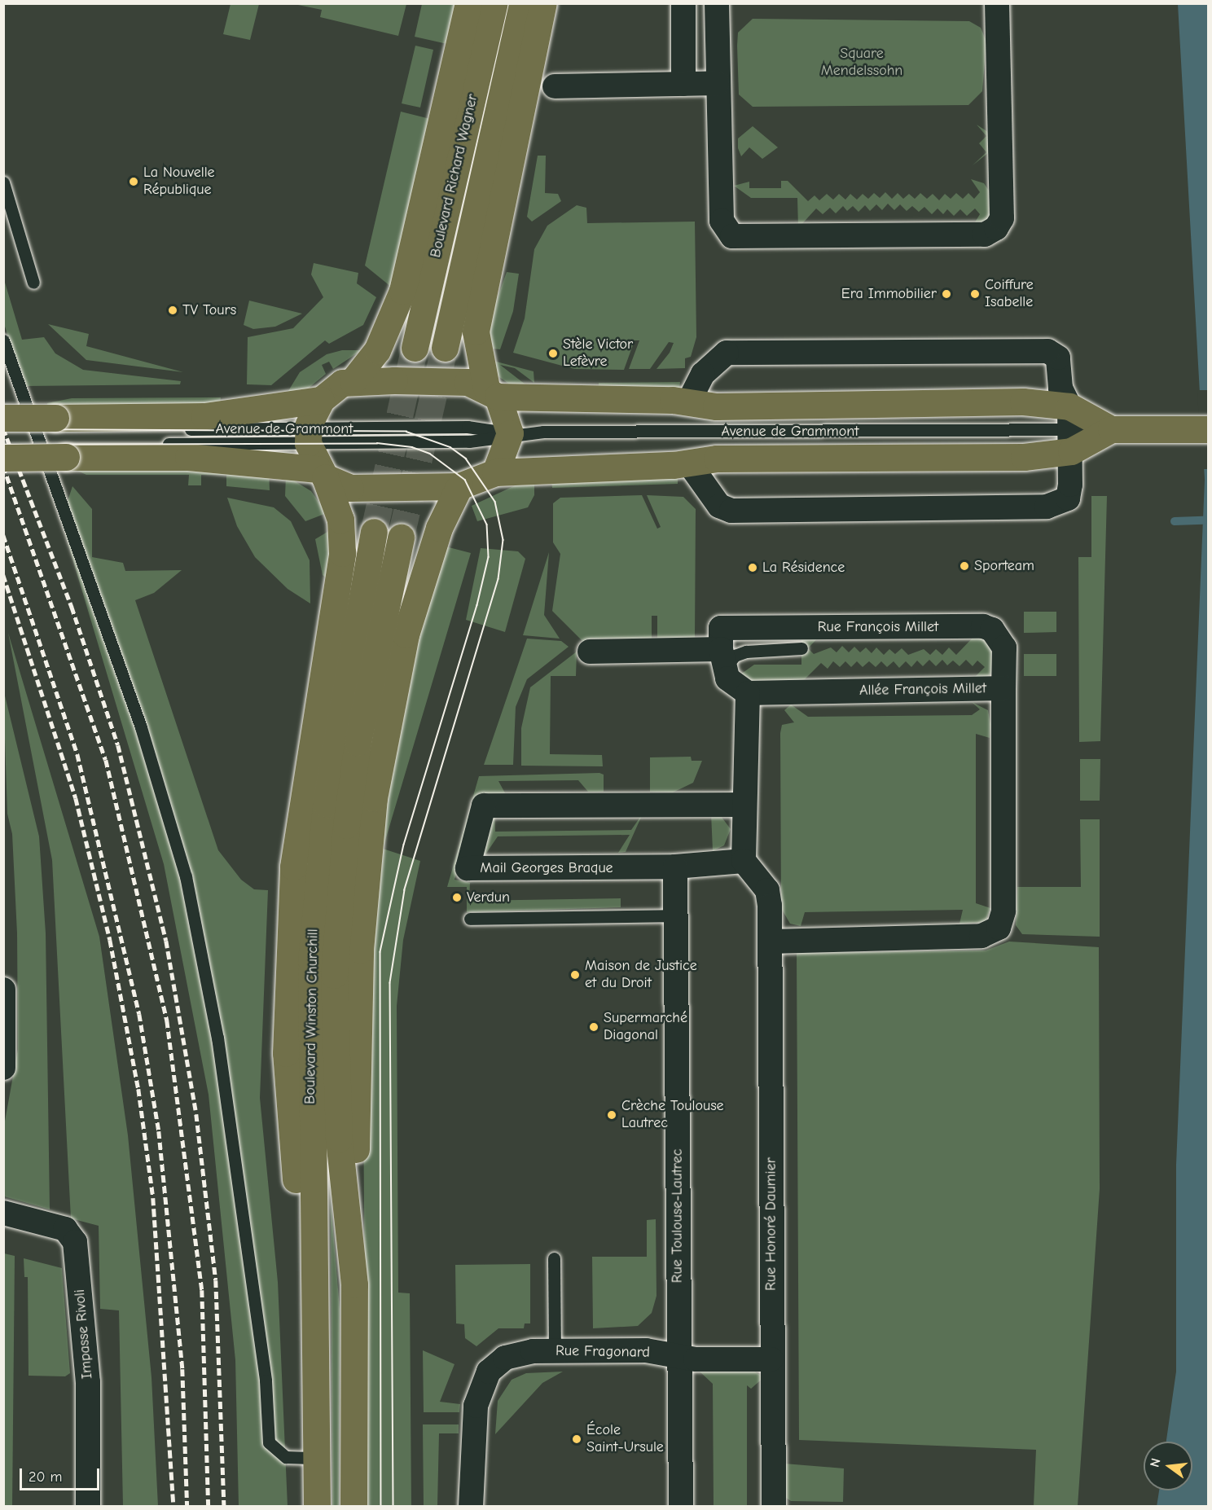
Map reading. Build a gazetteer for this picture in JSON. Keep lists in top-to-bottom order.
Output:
{
  "streets": {
    "main road": ["Boulevard Richard Wagner", "Avenue de Grammont", "Boulevard Winston Churchill"],
    "street": [
      "Rue François Millet",
      "Allée François Millet",
      "Mail Georges Braque",
      "Rue Toulouse-Lautrec",
      "Rue Honoré Daumier",
      "Impasse Rivoli",
      "Rue Fragonard"
    ]
  },
  "crossings": [
    ["Rue François Millet", "Allée François Millet"],
    ["Allée François Millet", "Rue Honoré Daumier"],
    ["Mail Georges Braque", "Rue Toulouse-Lautrec"],
    ["Rue Toulouse-Lautrec", "Rue Fragonard"],
    ["Rue Honoré Daumier", "Rue Fragonard"]
  ],
  "parks": ["Square Mendelssohn"],
  "places": [
    "La Nouvelle République",
    "Era Immobilier",
    "Coiffure Isabelle",
    "TV Tours",
    "Stèle Victor Lefèvre",
    "Sporteam",
    "La Résidence",
    "Verdun",
    "Maison de Justice et du Droit",
    "Supermarché Diagonal",
    "Crèche Toulouse Lautrec",
    "École Saint-Ursule"
  ],
  "scale_bar": "20 m",
  "north": "left"
}
